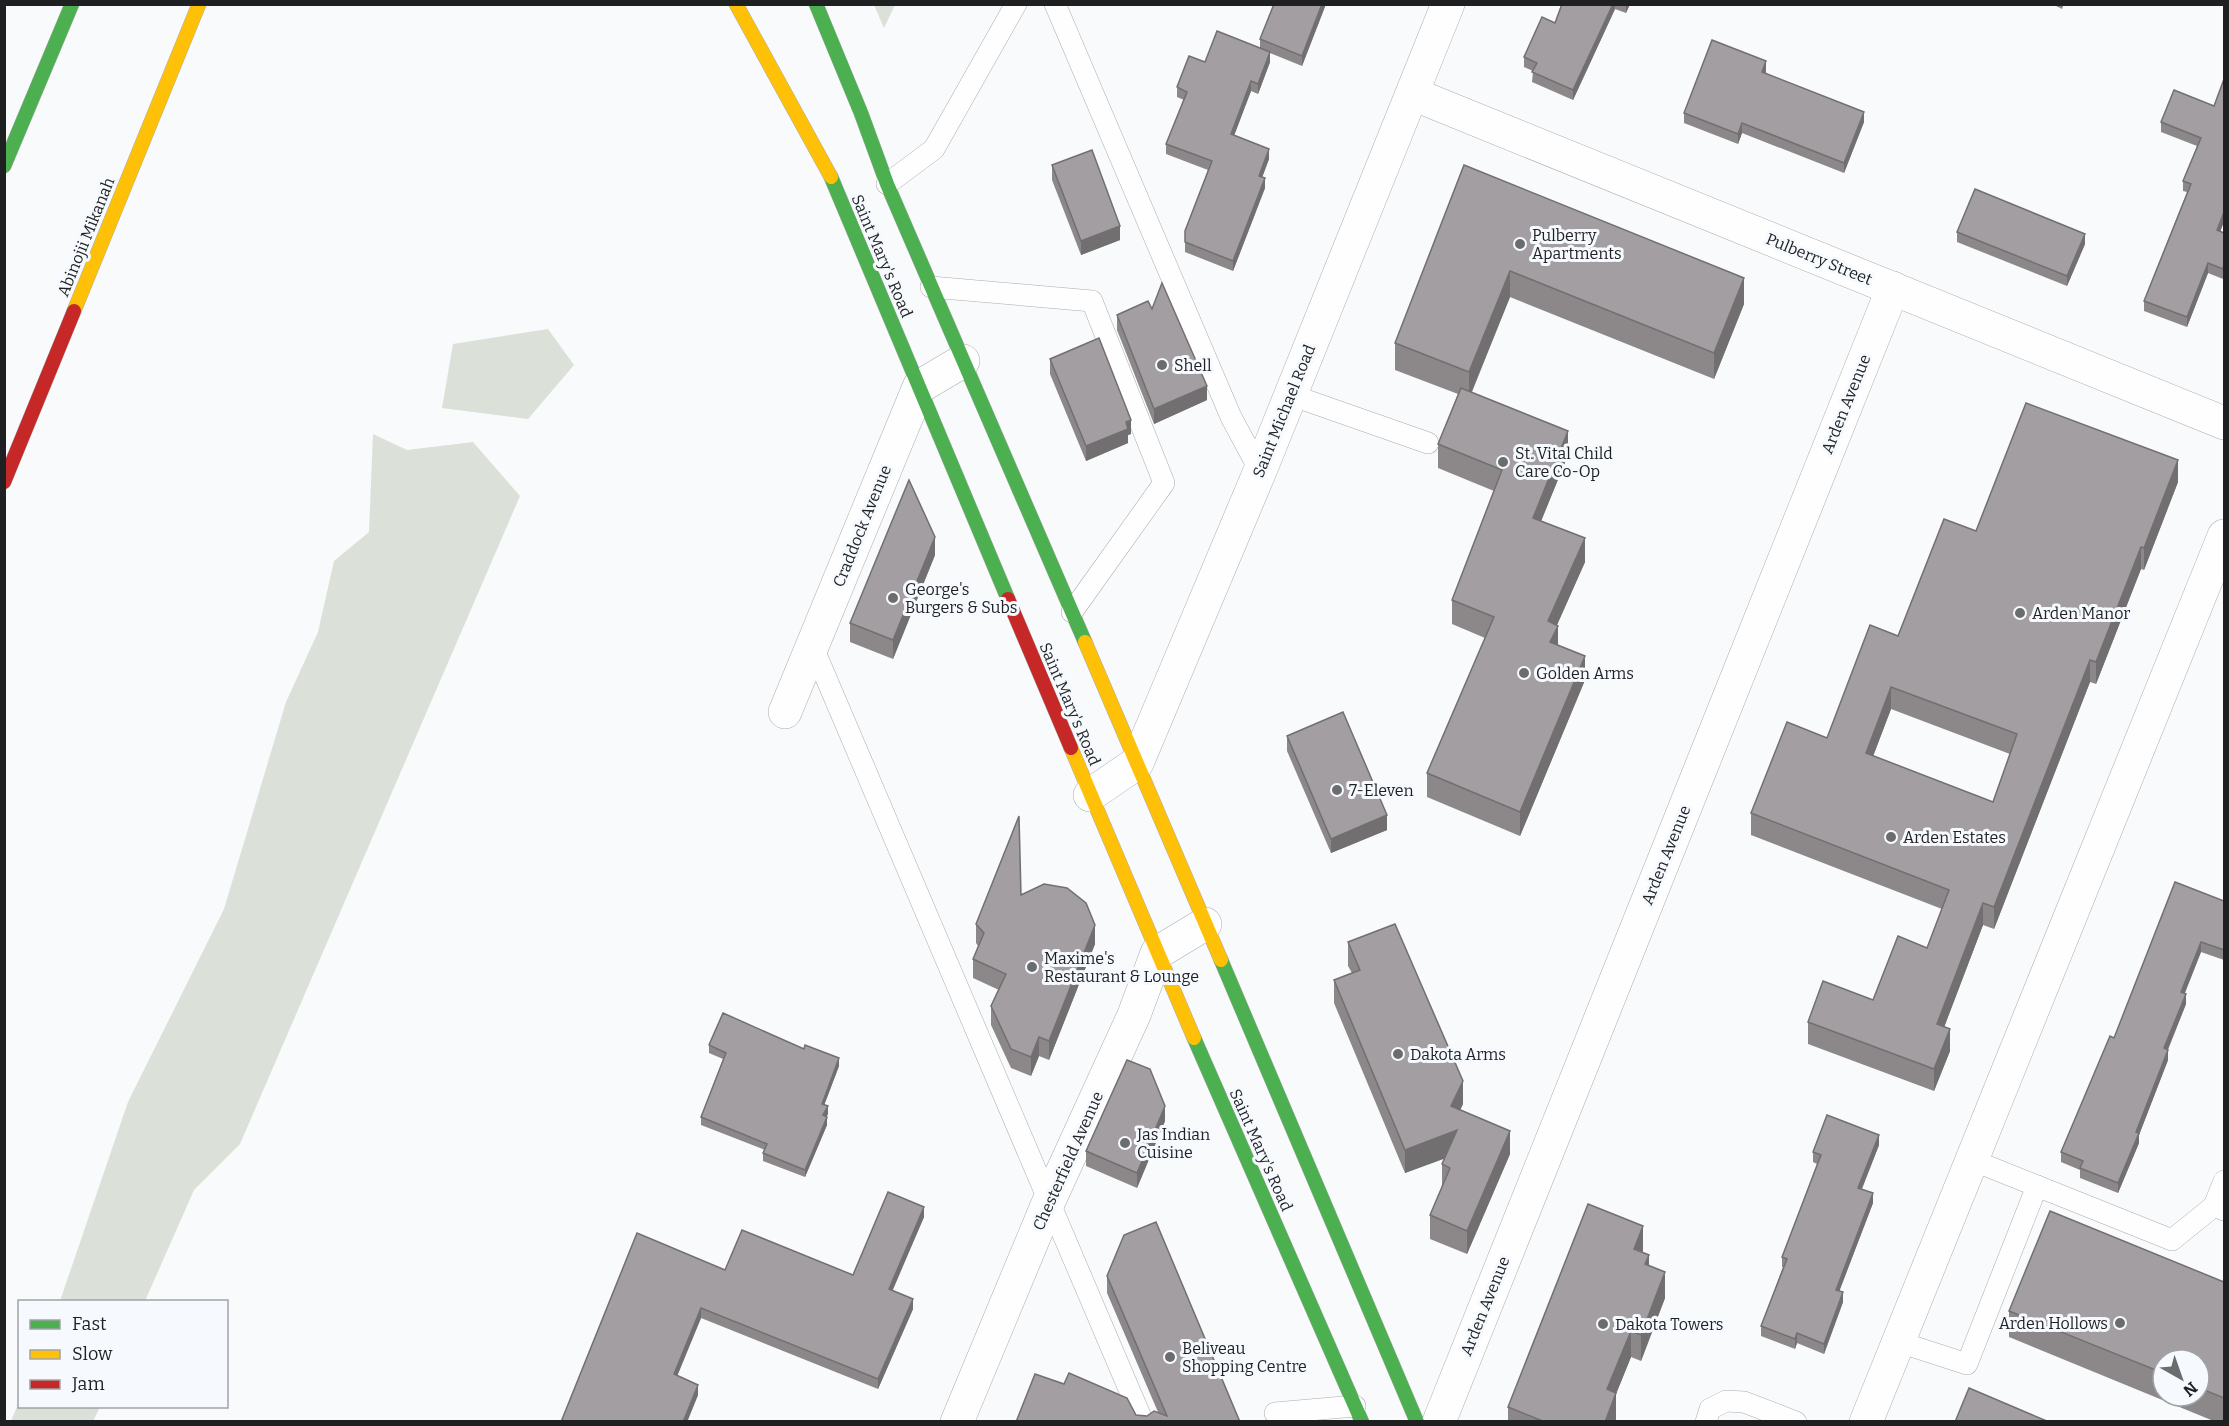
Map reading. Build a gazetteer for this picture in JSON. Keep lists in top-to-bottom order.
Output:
{
  "streets": {
    "main road": ["Abinojii Mikanah", "Saint Mary's Road"],
    "street": [
      "Pulberry Street",
      "Arden Avenue",
      "Saint Michael Road",
      "Craddock Avenue",
      "Chesterfield Avenue"
    ]
  },
  "crossings": [
    ["Saint Mary's Road", "Saint Michael Road"],
    ["Saint Mary's Road", "Craddock Avenue"],
    ["Saint Mary's Road", "Chesterfield Avenue"],
    ["Pulberry Street", "Arden Avenue"],
    ["Pulberry Street", "Saint Michael Road"]
  ],
  "places": [
    "Pulberry Apartments",
    "Shell",
    "St. Vital Child Care Co-Op",
    "George's Burgers & Subs",
    "Arden Manor",
    "Golden Arms",
    "7-Eleven",
    "Arden Estates",
    "Maxime's Restaurant & Lounge",
    "Dakota Arms",
    "Jas Indian Cuisine",
    "Arden Hollows",
    "Dakota Towers",
    "Beliveau Shopping Centre"
  ],
  "legend": ["Fast", "Slow", "Jam"],
  "north": "bottom right"
}
